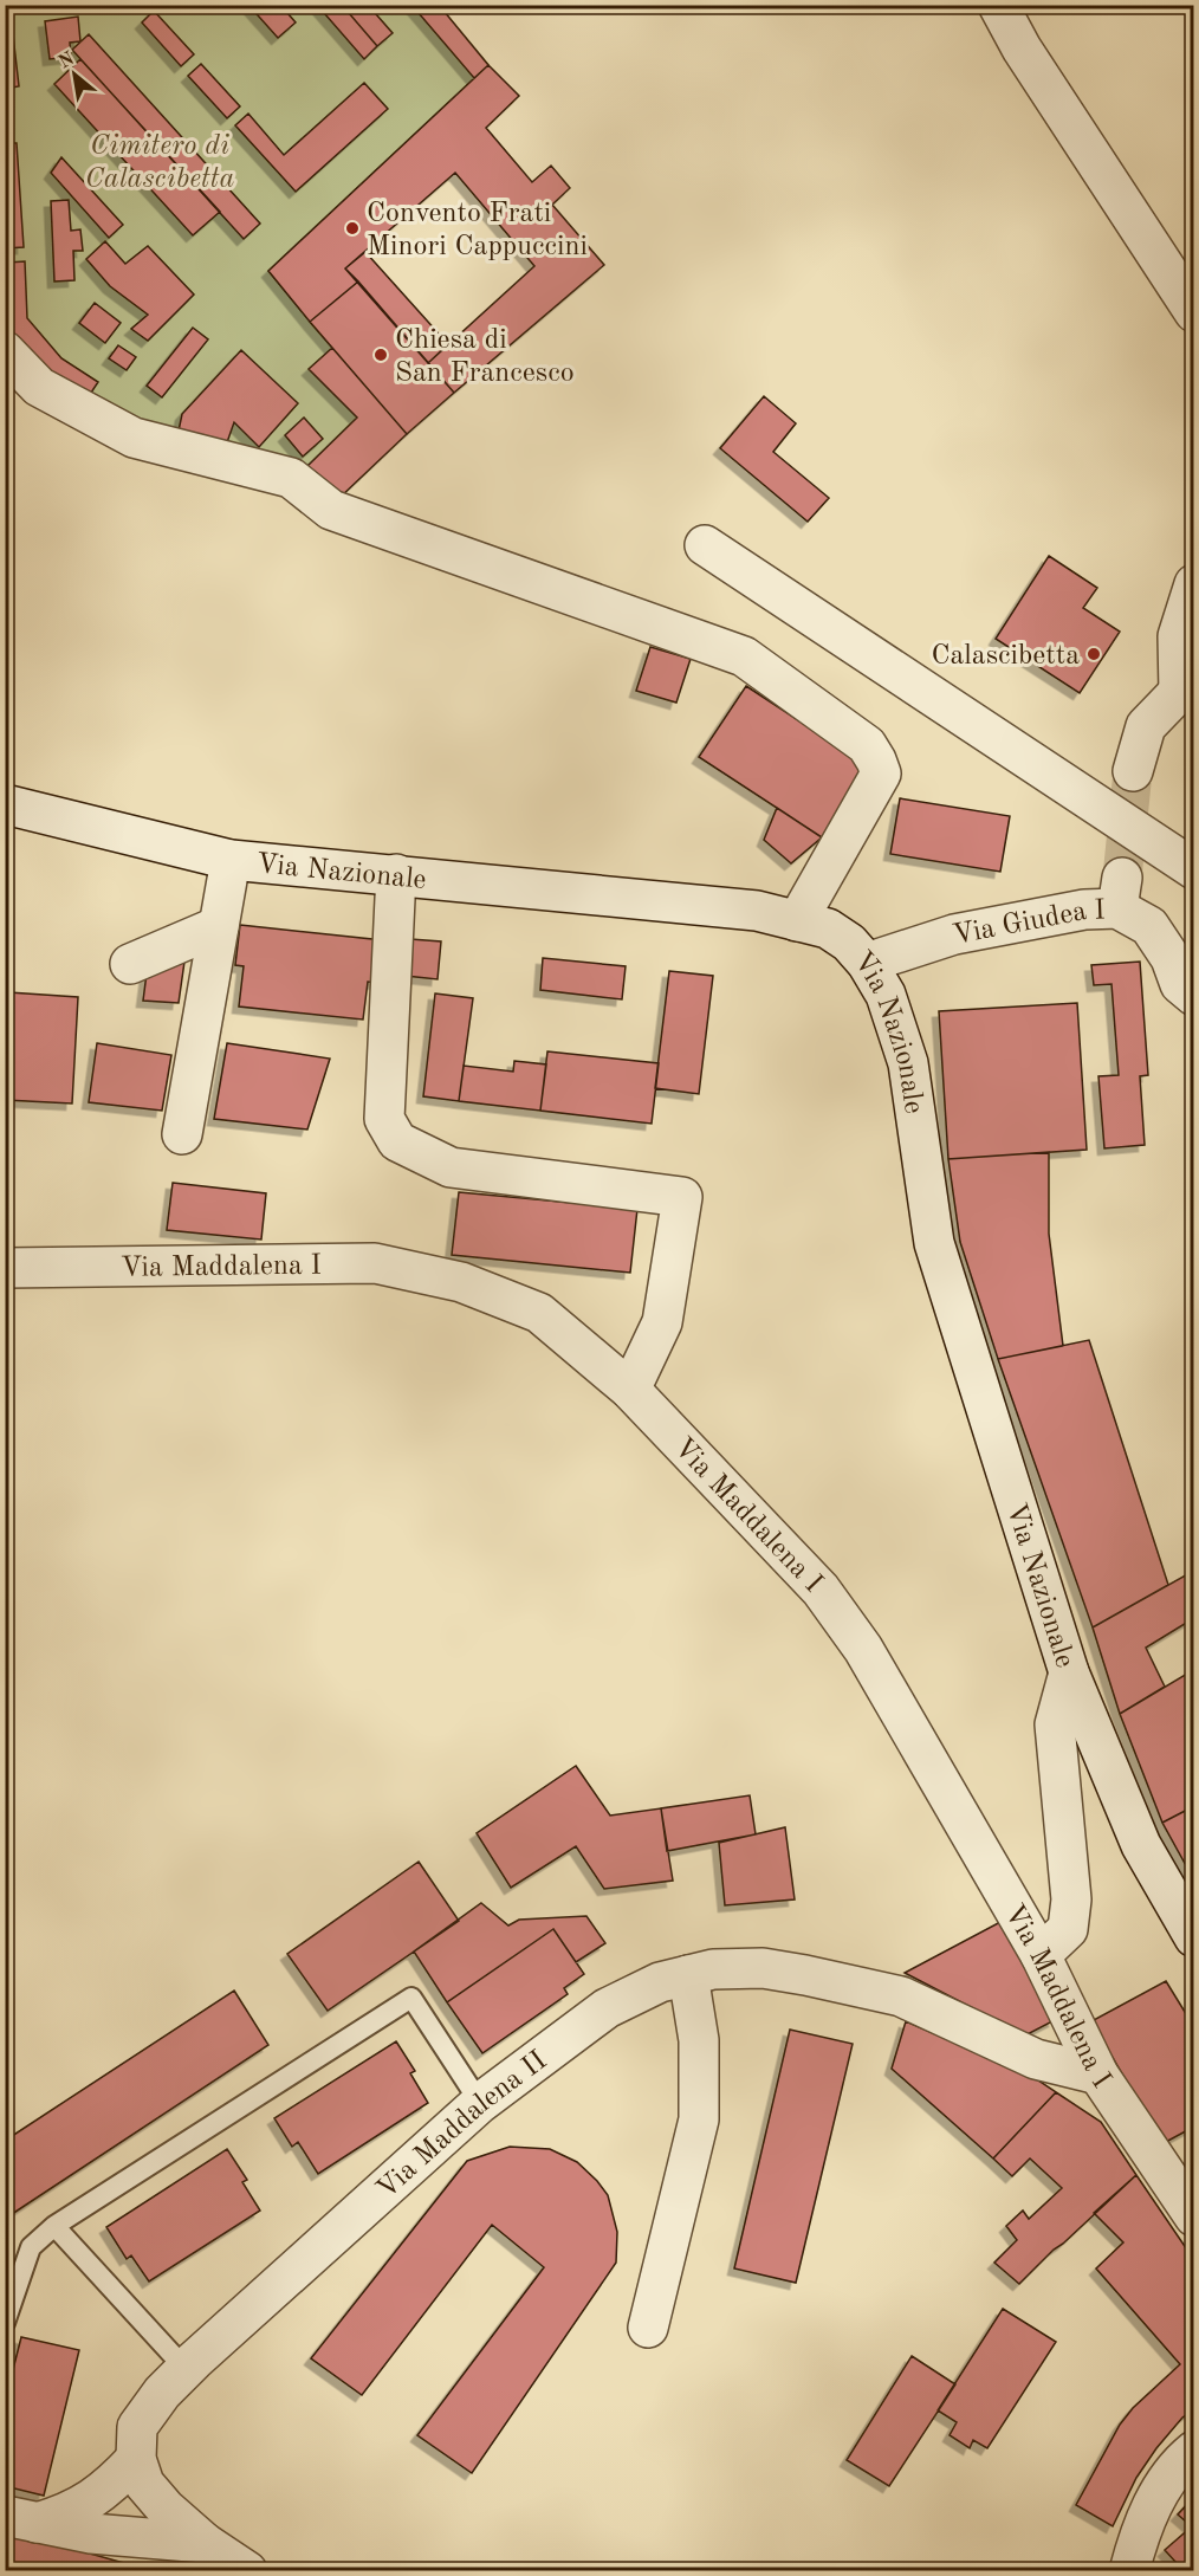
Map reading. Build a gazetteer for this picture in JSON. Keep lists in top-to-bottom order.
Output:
{
  "streets": {
    "street": [
      "Via Nazionale",
      "Via Giudea I",
      "Via Maddalena I",
      "Via Maddalena II"
    ]
  },
  "crossings": [
    ["Via Nazionale", "Via Giudea I"],
    ["Via Maddalena I", "Via Maddalena II"]
  ],
  "parks": ["Cimitero di Calascibetta"],
  "places": ["Convento Frati Minori Cappuccini", "Chiesa di San Francesco", "Calascibetta"],
  "north": "top left"
}
